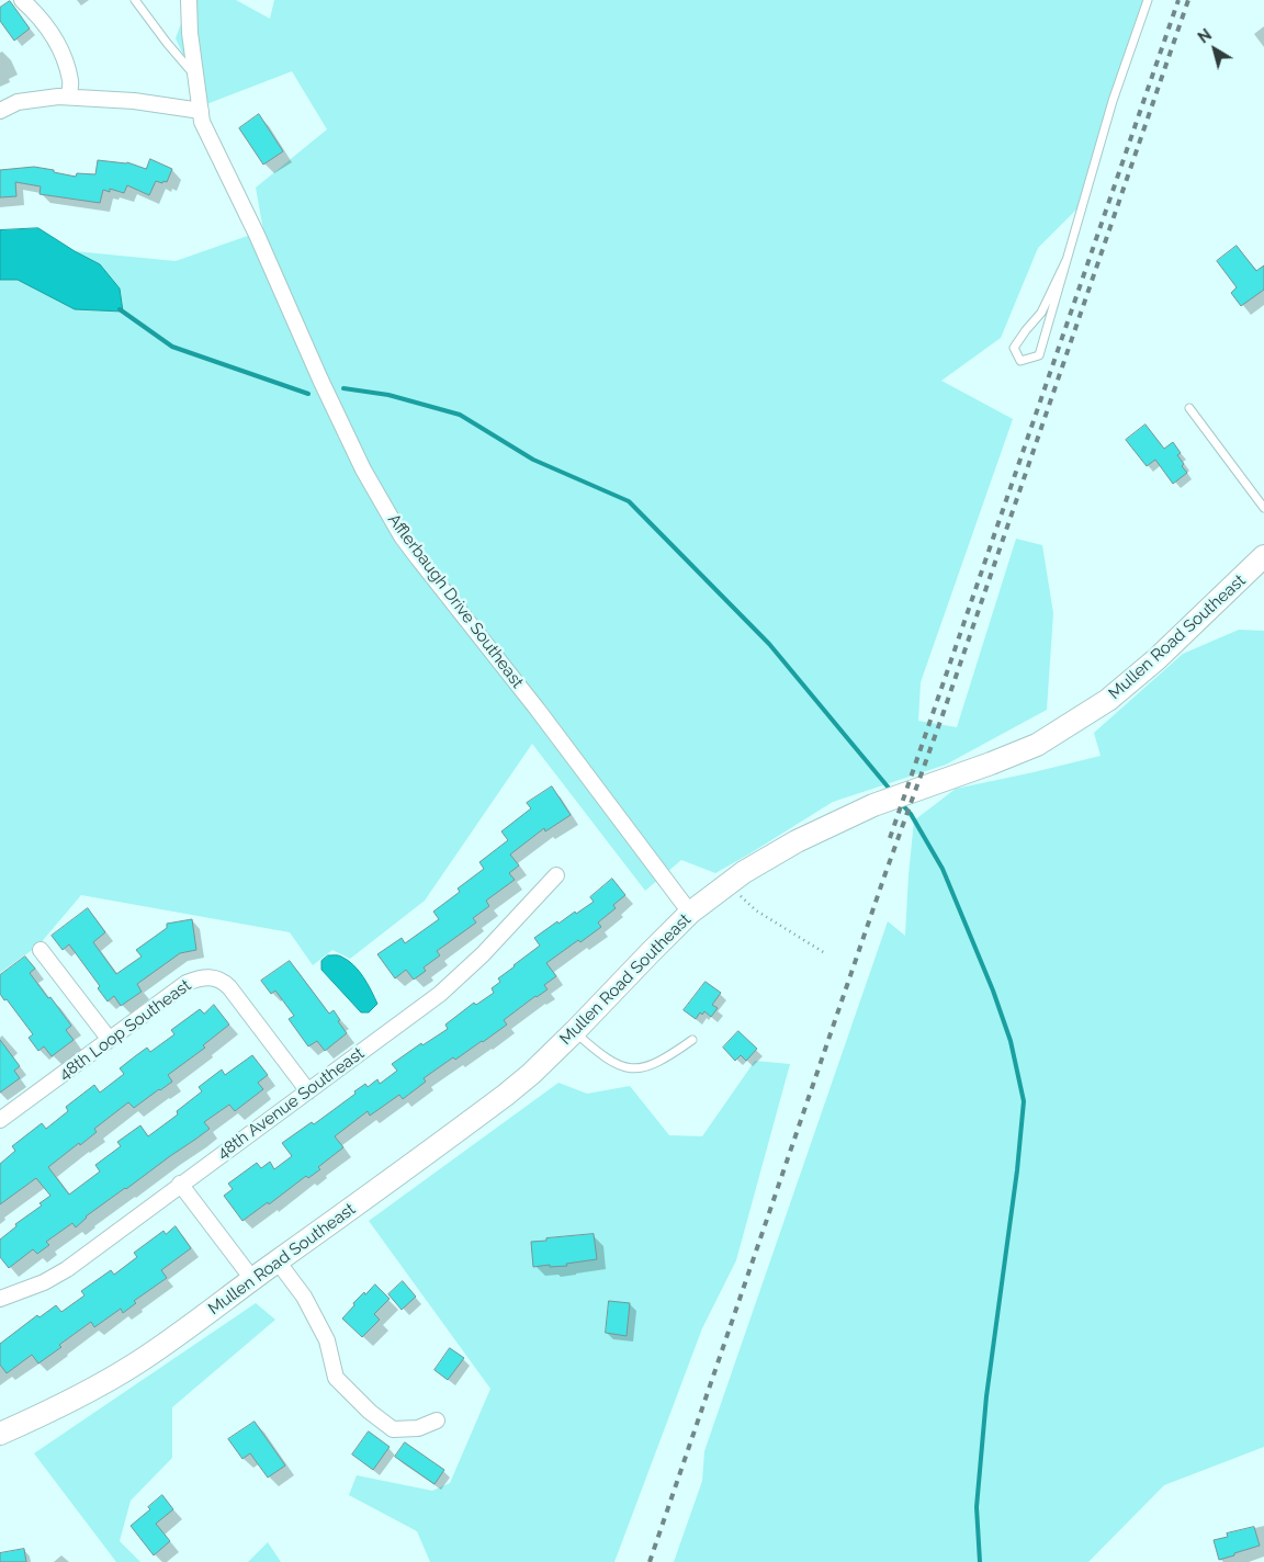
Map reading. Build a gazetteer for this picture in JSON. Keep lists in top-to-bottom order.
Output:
{
  "streets": {
    "street": [
      "Afflerbaugh Drive Southeast",
      "Mullen Road Southeast",
      "48th Loop Southeast",
      "48th Avenue Southeast"
    ]
  },
  "crossings": [
    ["Afflerbaugh Drive Southeast", "Mullen Road Southeast"],
    ["48th Loop Southeast", "48th Avenue Southeast"]
  ],
  "north": "top left"
}
